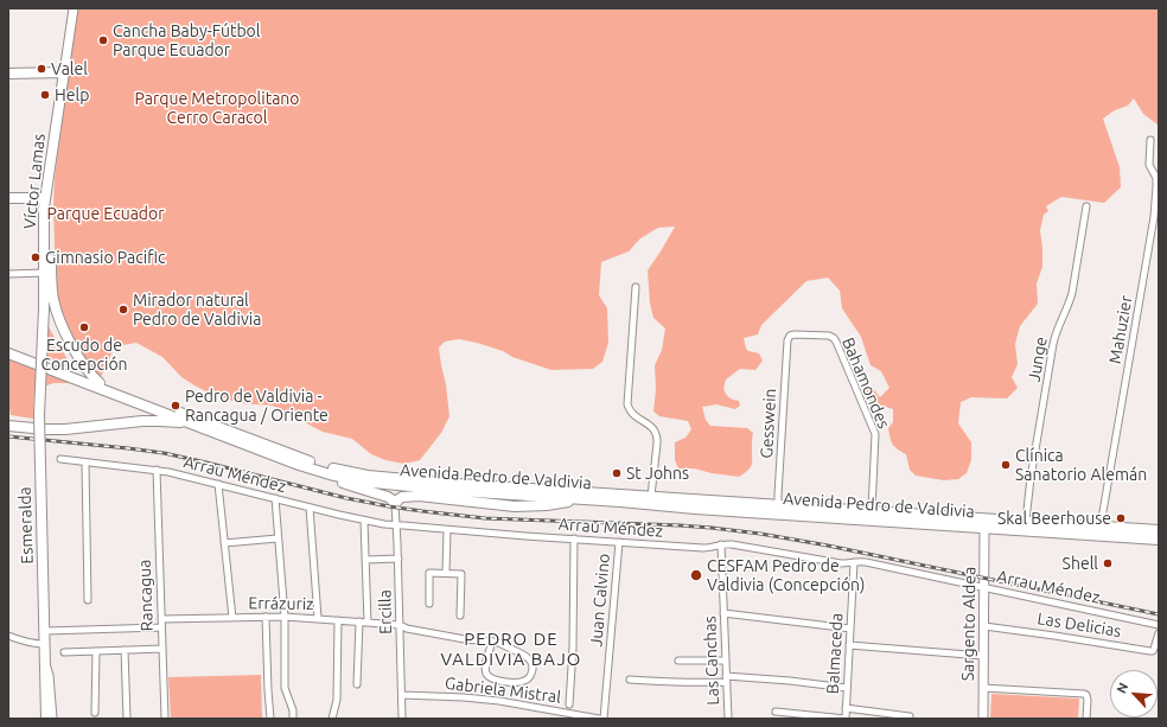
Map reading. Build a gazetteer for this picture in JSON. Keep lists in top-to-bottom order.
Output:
{
  "streets": {
    "main road": ["Víctor Lamas", "Avenida Pedro de Valdivia", "Esmeralda"],
    "street": [
      "Mahuzier",
      "Junge",
      "Bahamondes",
      "Gesswein",
      "Arrau Méndez",
      "Rancagua",
      "Juan Calvino",
      "Errázuriz",
      "Ercilla",
      "Sargento Aldea",
      "Las Delicias",
      "Balmaceda",
      "Las Canchas",
      "Gabriela Mistral"
    ]
  },
  "crossings": [
    ["Víctor Lamas", "Esmeralda"],
    ["Mahuzier", "Avenida Pedro de Valdivia"],
    ["Junge", "Avenida Pedro de Valdivia"],
    ["Bahamondes", "Gesswein"],
    ["Bahamondes", "Avenida Pedro de Valdivia"],
    ["Gesswein", "Avenida Pedro de Valdivia"],
    ["Arrau Méndez", "Rancagua"],
    ["Arrau Méndez", "Juan Calvino"],
    ["Arrau Méndez", "Ercilla"],
    ["Arrau Méndez", "Sargento Aldea"],
    ["Arrau Méndez", "Balmaceda"],
    ["Arrau Méndez", "Las Canchas"],
    ["Avenida Pedro de Valdivia", "Sargento Aldea"],
    ["Rancagua", "Errázuriz"],
    ["Errázuriz", "Ercilla"],
    ["Ercilla", "Gabriela Mistral"],
    ["Sargento Aldea", "Las Delicias"]
  ],
  "districts": ["PEDRO DE VALDIVIA BAJO"],
  "parks": ["Parque Metropolitano Cerro Caracol", "Parque Ecuador"],
  "places": [
    "Cancha Baby-Fútbol Parque Ecuador",
    "Valel",
    "Help",
    "Gimnasio Pacific",
    "Mirador natural Pedro de Valdivia",
    "Escudo de Concepción",
    "Pedro de Valdivia - Rancagua / Oriente",
    "Clínica Sanatorio Alemán",
    "St Johns",
    "Skal Beerhouse",
    "Shell",
    "CESFAM Pedro de Valdivia (Concepción)"
  ],
  "north": "top left"
}
